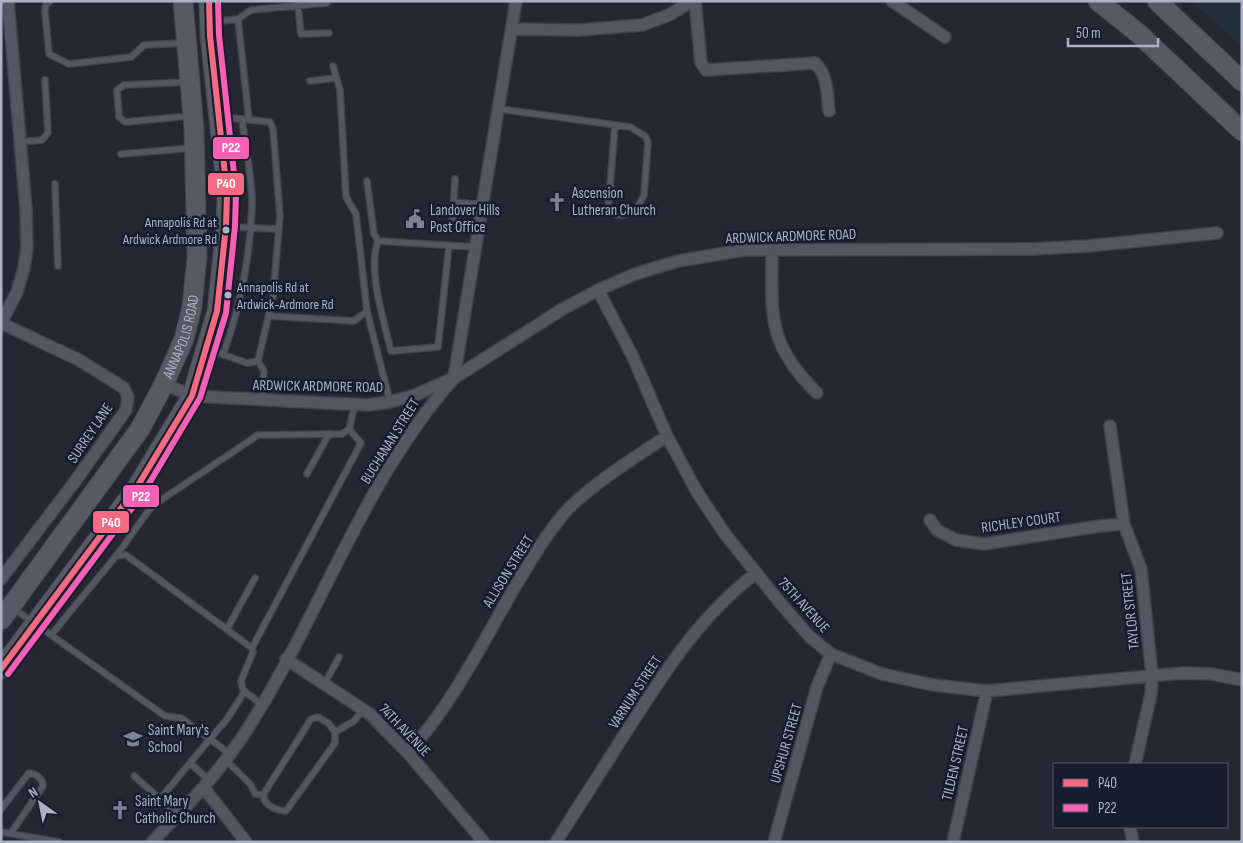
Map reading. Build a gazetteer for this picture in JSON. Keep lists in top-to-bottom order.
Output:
{
  "streets": {
    "main road": ["ANNAPOLIS ROAD"],
    "street": [
      "ARDWICK ARDMORE ROAD",
      "SURREY LANE",
      "BUCHANAN STREET",
      "RICHLEY COURT",
      "ALLISON STREET",
      "75TH AVENUE",
      "TAYLOR STREET",
      "VARNUM STREET",
      "74TH AVENUE",
      "UPSHUR STREET",
      "TILDEN STREET"
    ]
  },
  "crossings": [
    ["ARDWICK ARDMORE ROAD", "ANNAPOLIS ROAD"],
    ["ARDWICK ARDMORE ROAD", "BUCHANAN STREET"],
    ["ARDWICK ARDMORE ROAD", "75TH AVENUE"],
    ["BUCHANAN STREET", "74TH AVENUE"],
    ["RICHLEY COURT", "TAYLOR STREET"],
    ["ALLISON STREET", "75TH AVENUE"],
    ["ALLISON STREET", "74TH AVENUE"],
    ["75TH AVENUE", "TAYLOR STREET"],
    ["75TH AVENUE", "VARNUM STREET"],
    ["75TH AVENUE", "UPSHUR STREET"],
    ["75TH AVENUE", "TILDEN STREET"]
  ],
  "places": {
    "church": ["Ascension Lutheran Church", "Saint Mary Catholic Church"],
    "public building": ["Landover Hills Post Office"],
    "other": ["Annapolis Rd at Ardwick Ardmore Rd", "Annapolis Rd at Ardwick-Ardmore Rd"],
    "school or university": ["Saint Mary's School"]
  },
  "lines": ["transit line P40", "transit line P22"],
  "legend": ["P40", "P22"],
  "scale_bar": "50 m",
  "north": "top left"
}
